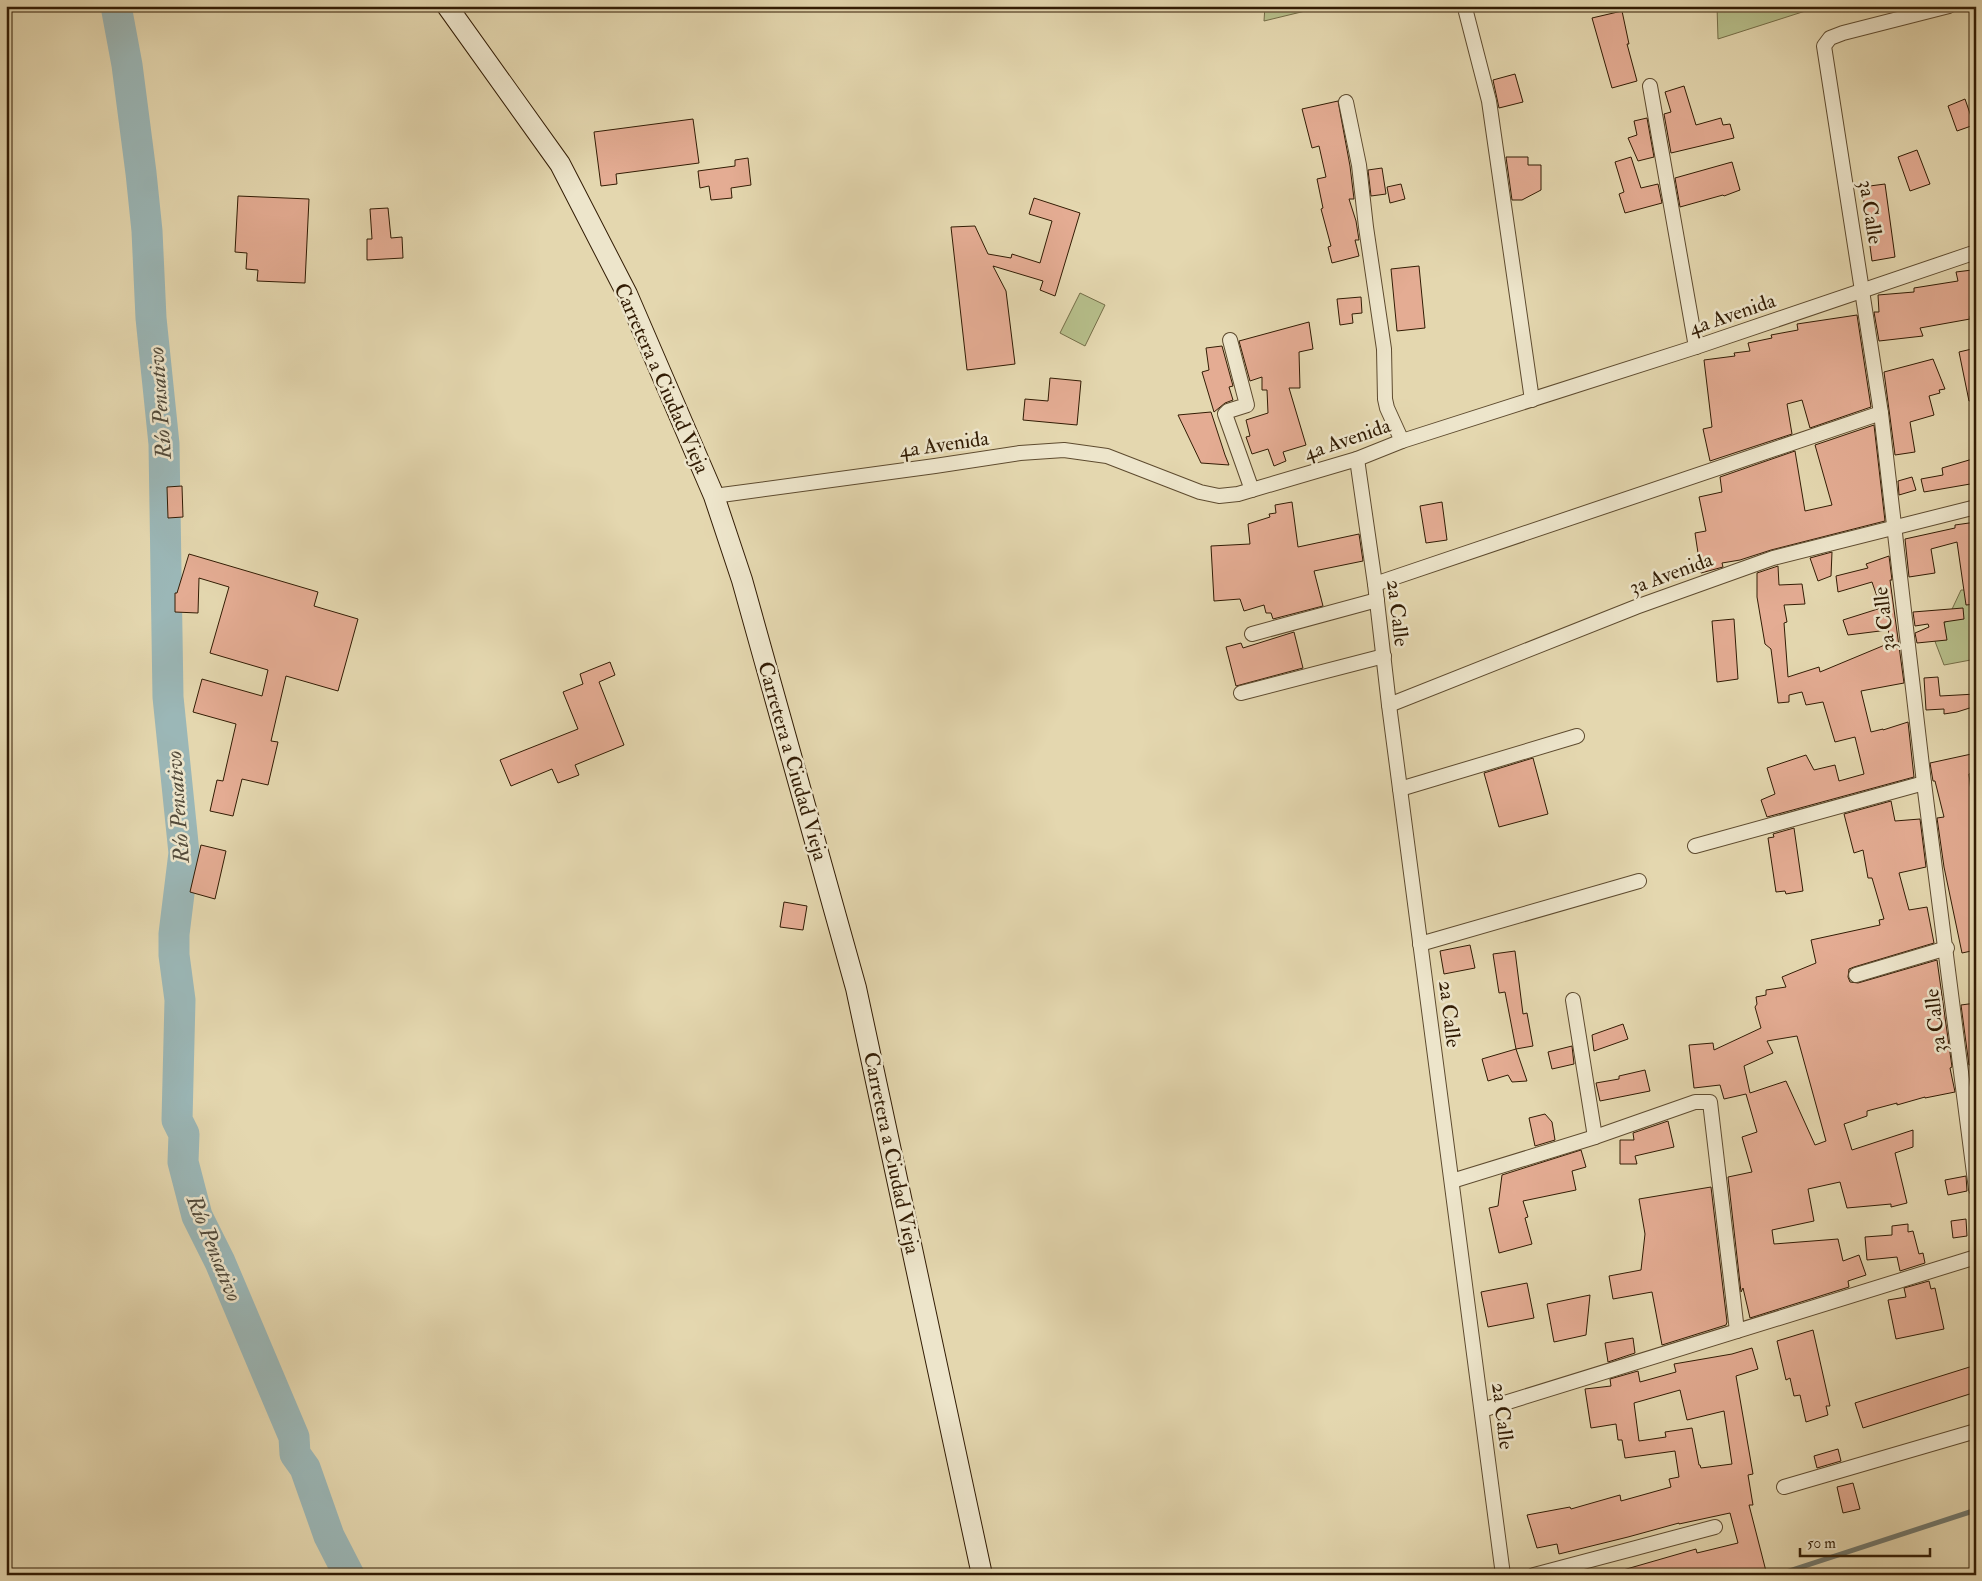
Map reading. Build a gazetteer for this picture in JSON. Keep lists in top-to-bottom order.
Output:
{
  "streets": {
    "main road": ["Carretera a Ciudad Vieja"],
    "street": [
      "3a Calle",
      "4a Avenida",
      "3a Avenida",
      "2a Calle"
    ]
  },
  "crossings": [
    ["3a Calle", "4a Avenida"],
    ["3a Calle", "3a Avenida"],
    ["4a Avenida", "Carretera a Ciudad Vieja"],
    ["4a Avenida", "2a Calle"],
    ["3a Avenida", "2a Calle"]
  ],
  "water": ["Río Pensativo"],
  "scale_bar": "50 m"
}
